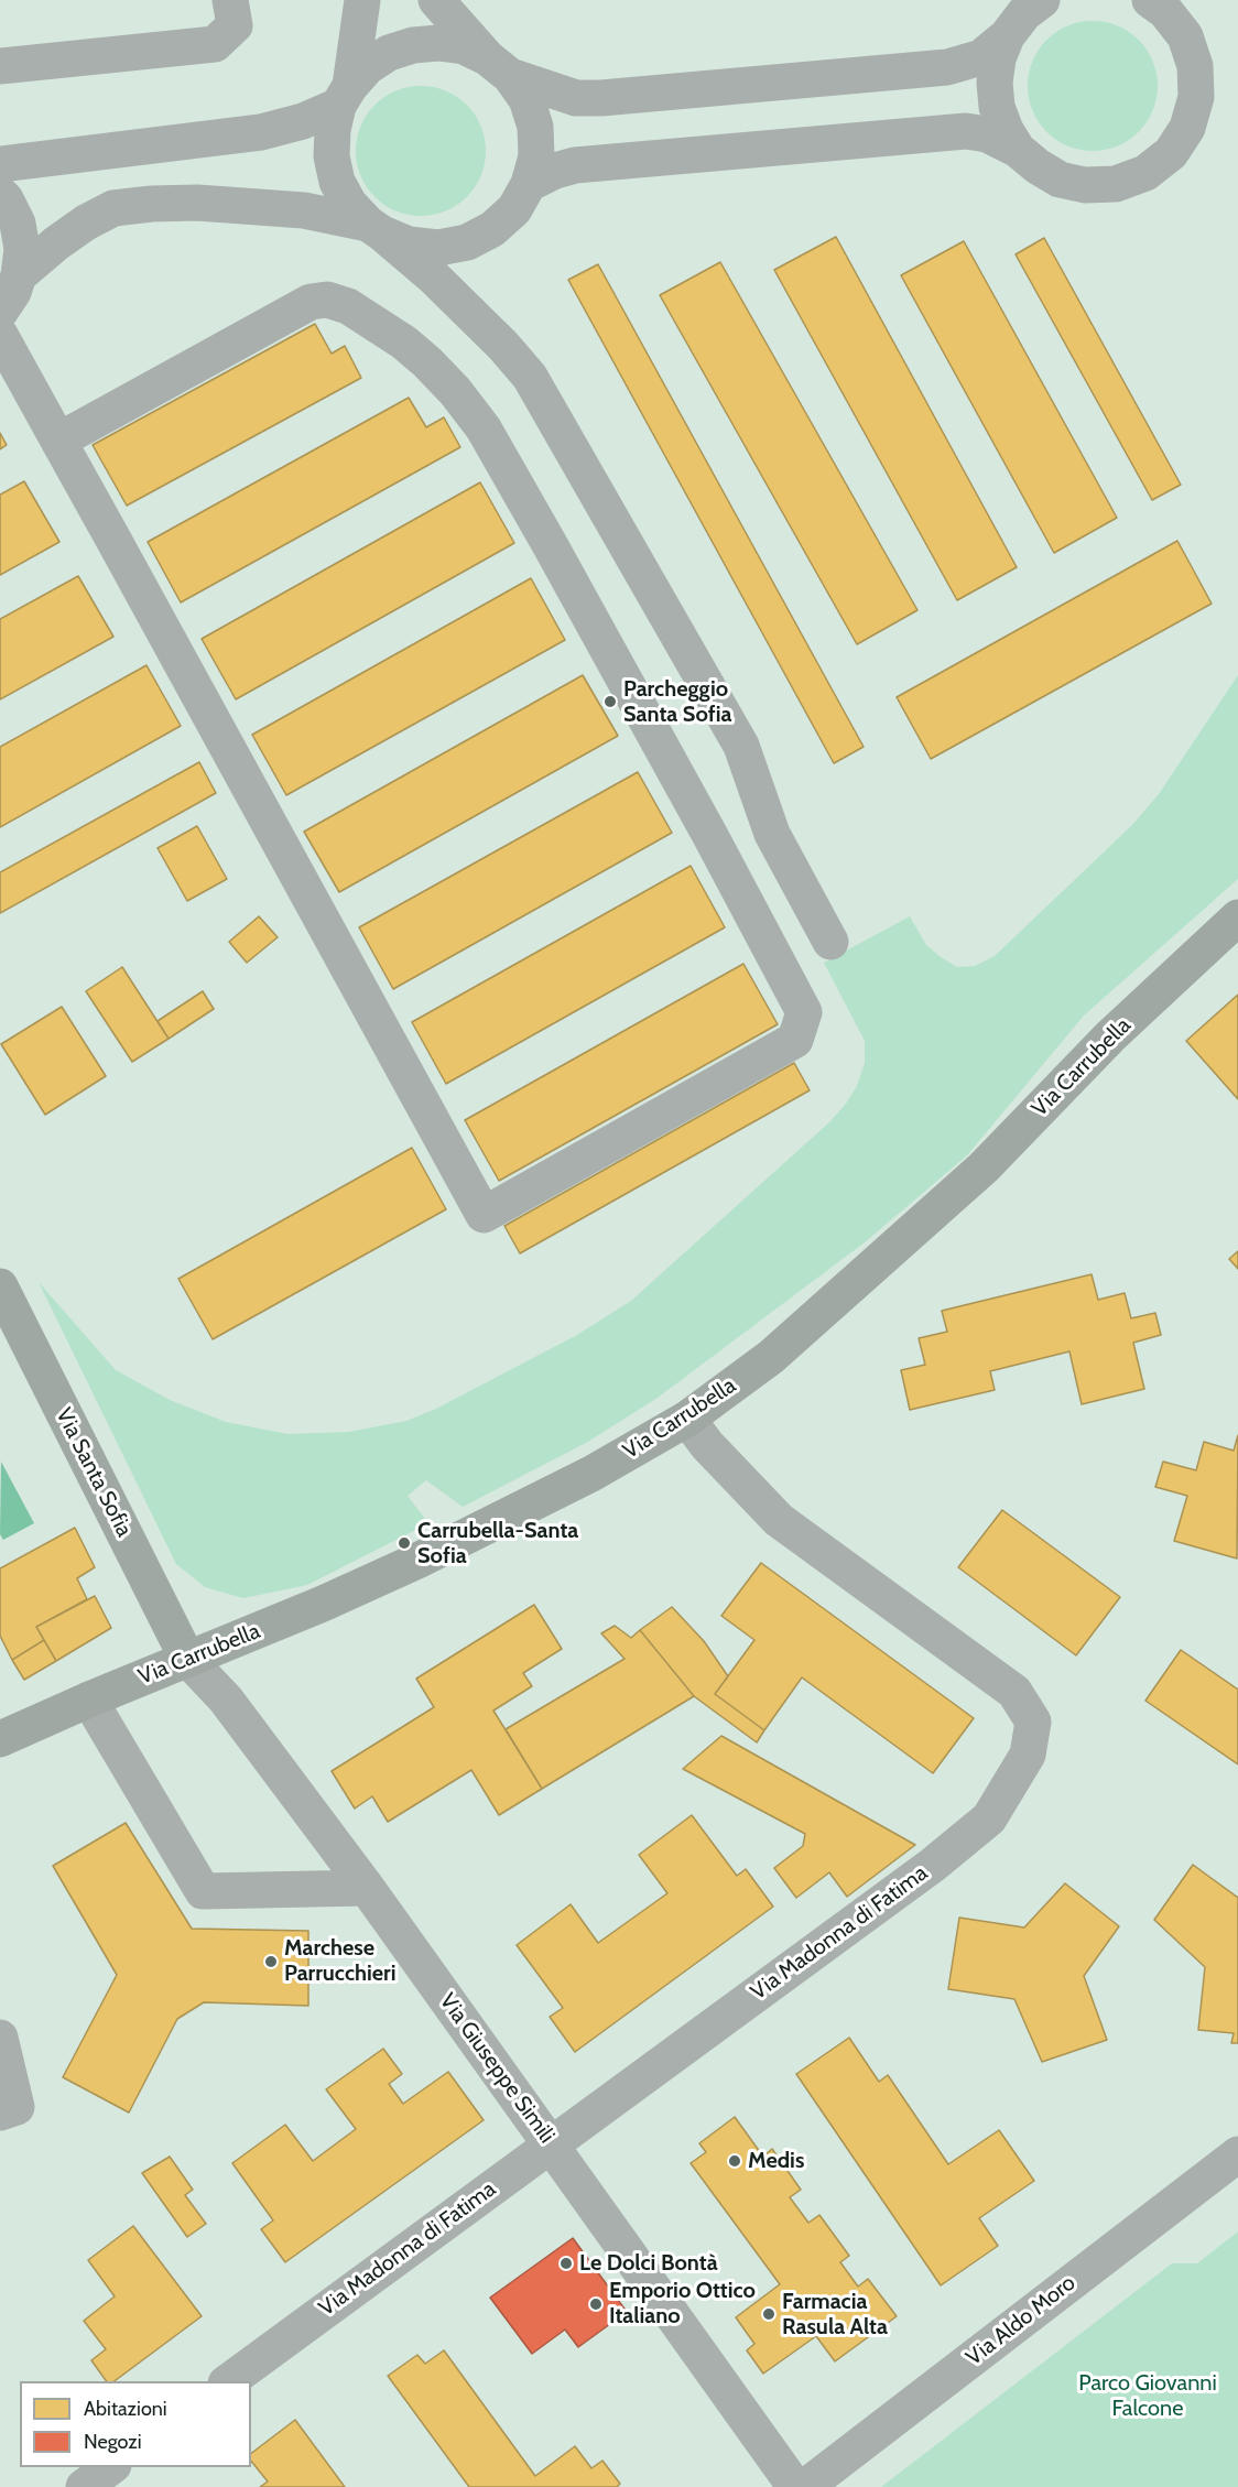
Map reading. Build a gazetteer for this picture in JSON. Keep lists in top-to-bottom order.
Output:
{
  "streets": {
    "main road": ["Via Carrubella", "Via Santa Sofia"],
    "street": ["Via Madonna di Fatima", "Via Giuseppe Simili", "Via Aldo Moro"]
  },
  "crossings": [
    ["Via Carrubella", "Via Santa Sofia"],
    ["Via Carrubella", "Via Madonna di Fatima"],
    ["Via Carrubella", "Via Giuseppe Simili"],
    ["Via Santa Sofia", "Via Giuseppe Simili"],
    ["Via Madonna di Fatima", "Via Giuseppe Simili"]
  ],
  "parks": ["Parco Giovanni Falcone"],
  "places": [
    "Parcheggio Santa Sofia",
    "Carrubella-Santa Sofia",
    "Marchese Parrucchieri",
    "Medis",
    "Le Dolci Bontà",
    "Emporio Ottico Italiano",
    "Farmacia Rasula Alta"
  ],
  "legend": ["Abitazioni", "Negozi"]
}
